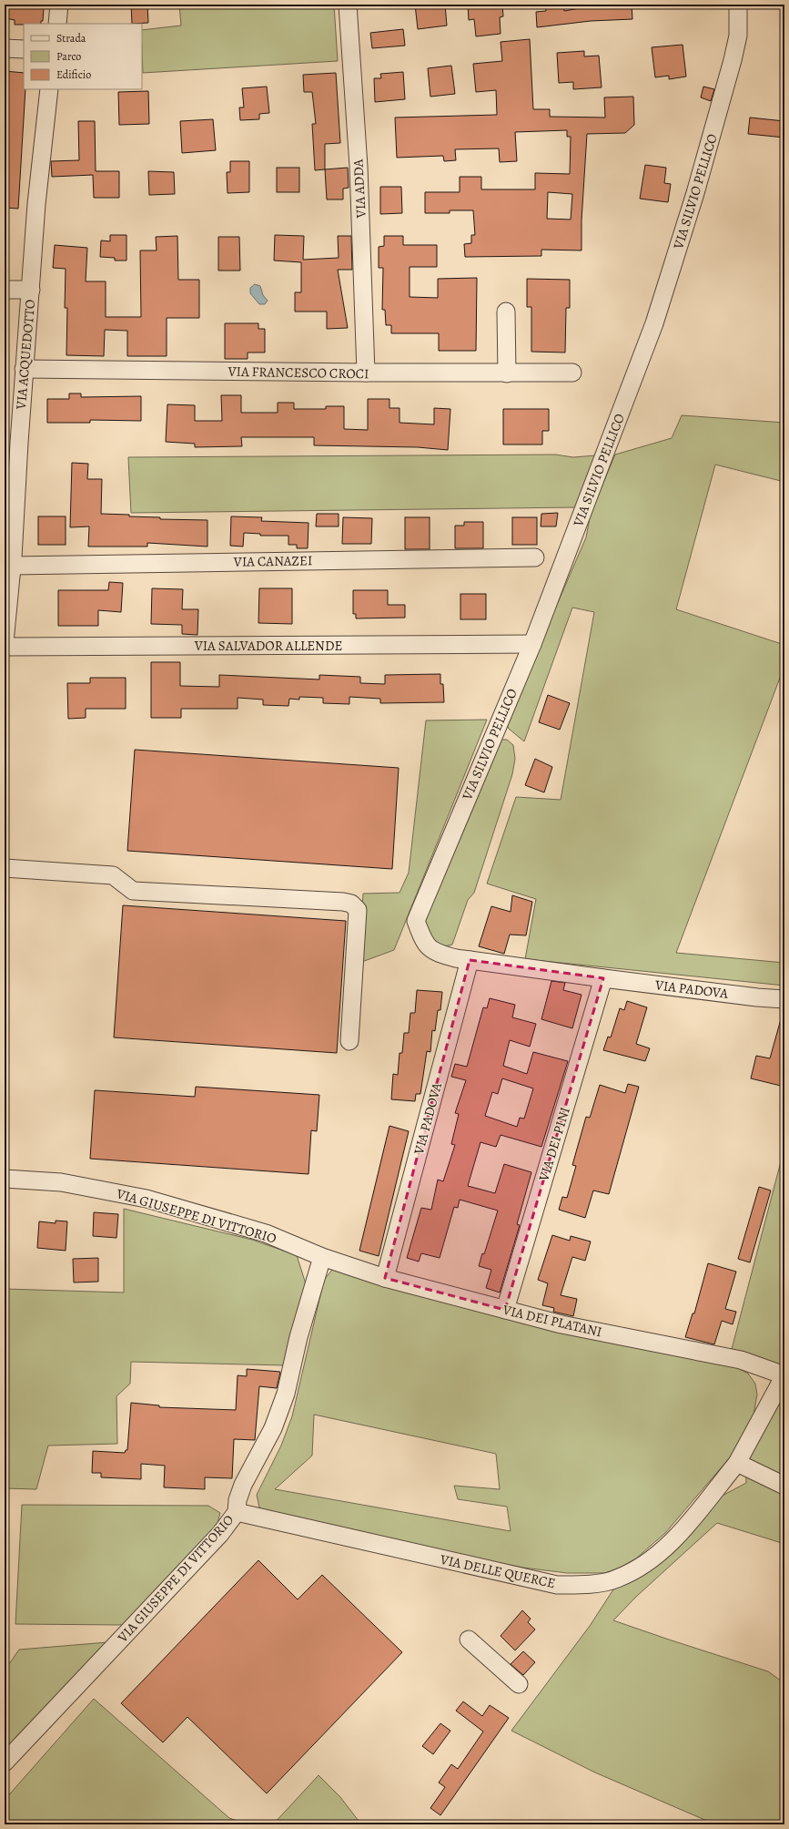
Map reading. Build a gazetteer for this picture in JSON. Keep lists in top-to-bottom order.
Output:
{
  "streets": {
    "street": [
      "VIA ADDA",
      "VIA SILVIO PELLICO",
      "VIA ACQUEDOTTO",
      "VIA FRANCESCO CROCI",
      "VIA CANAZEI",
      "VIA SALVADOR ALLENDE",
      "VIA PADOVA",
      "VIA DEI PINI",
      "VIA GIUSEPPE DI VITTORIO",
      "VIA DEI PLATANI",
      "VIA DELLE QUERCE"
    ]
  },
  "crossings": [
    ["VIA ADDA", "VIA FRANCESCO CROCI"],
    ["VIA SILVIO PELLICO", "VIA SALVADOR ALLENDE"],
    ["VIA SILVIO PELLICO", "VIA PADOVA"],
    ["VIA ACQUEDOTTO", "VIA FRANCESCO CROCI"],
    ["VIA ACQUEDOTTO", "VIA CANAZEI"],
    ["VIA PADOVA", "VIA DEI PINI"],
    ["VIA PADOVA", "VIA DEI PLATANI"],
    ["VIA DEI PINI", "VIA DEI PLATANI"],
    ["VIA GIUSEPPE DI VITTORIO", "VIA DEI PLATANI"],
    ["VIA GIUSEPPE DI VITTORIO", "VIA DELLE QUERCE"]
  ],
  "legend": ["Strada", "Parco", "Edificio"]
}
